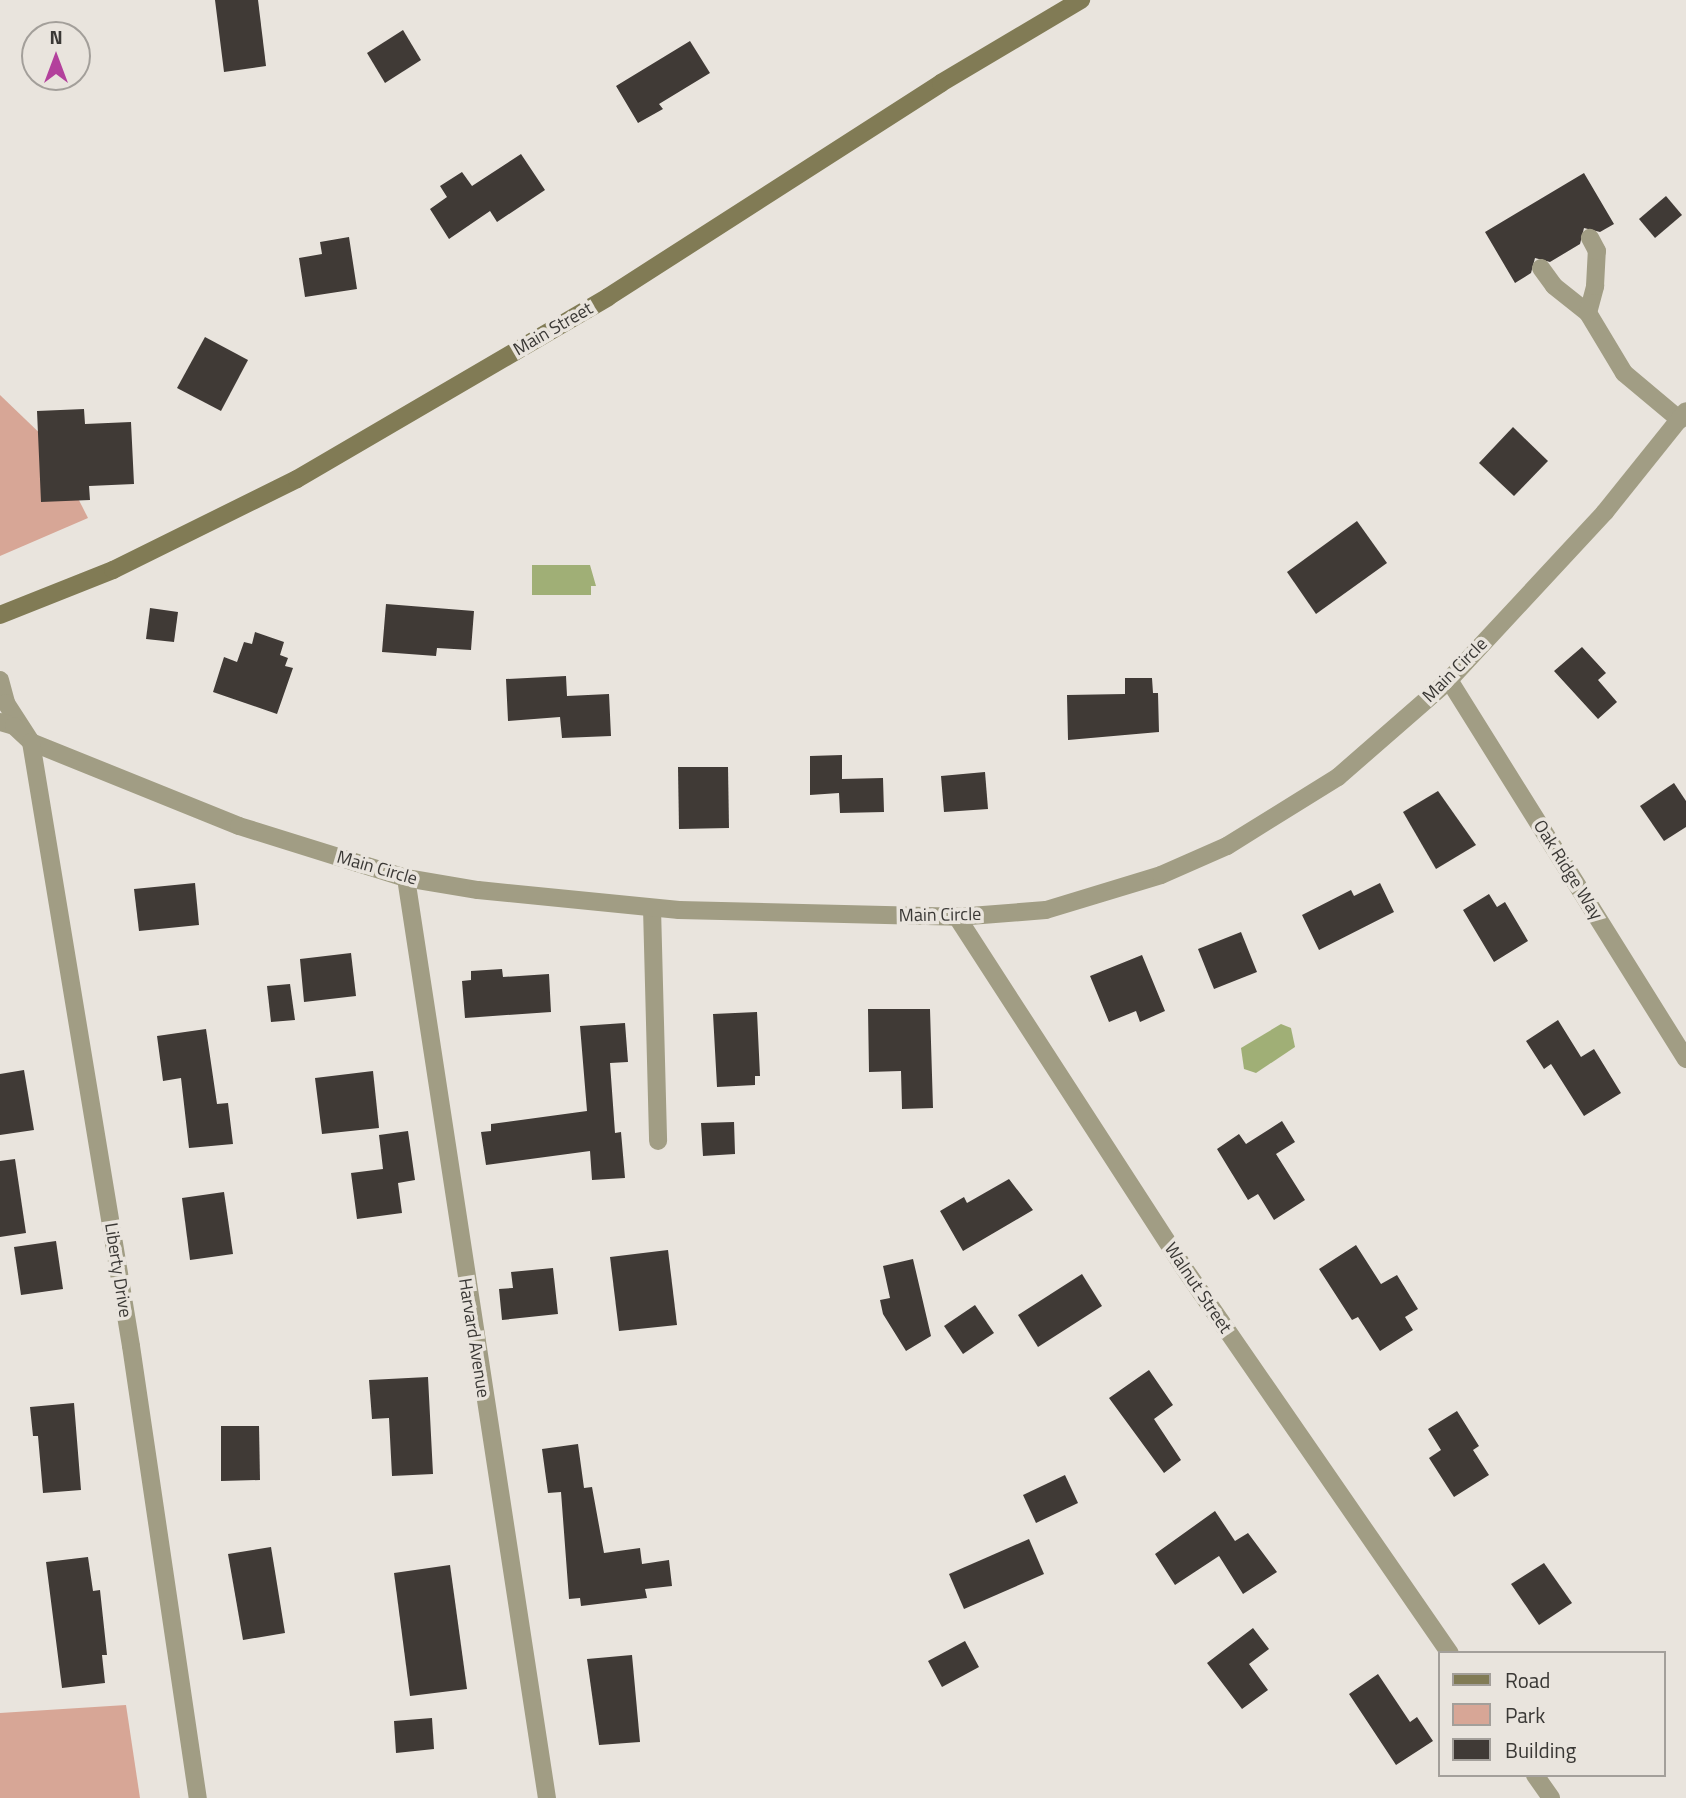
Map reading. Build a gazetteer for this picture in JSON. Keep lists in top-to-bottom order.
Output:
{
  "streets": {
    "main road": ["Main Street"],
    "street": [
      "Main Circle",
      "Oak Ridge Way",
      "Liberty Drive",
      "Walnut Street",
      "Harvard Avenue"
    ]
  },
  "crossings": [
    ["Main Circle", "Oak Ridge Way"],
    ["Main Circle", "Liberty Drive"],
    ["Main Circle", "Walnut Street"],
    ["Main Circle", "Harvard Avenue"]
  ],
  "legend": ["Road", "Park", "Building"],
  "north": "top"
}
